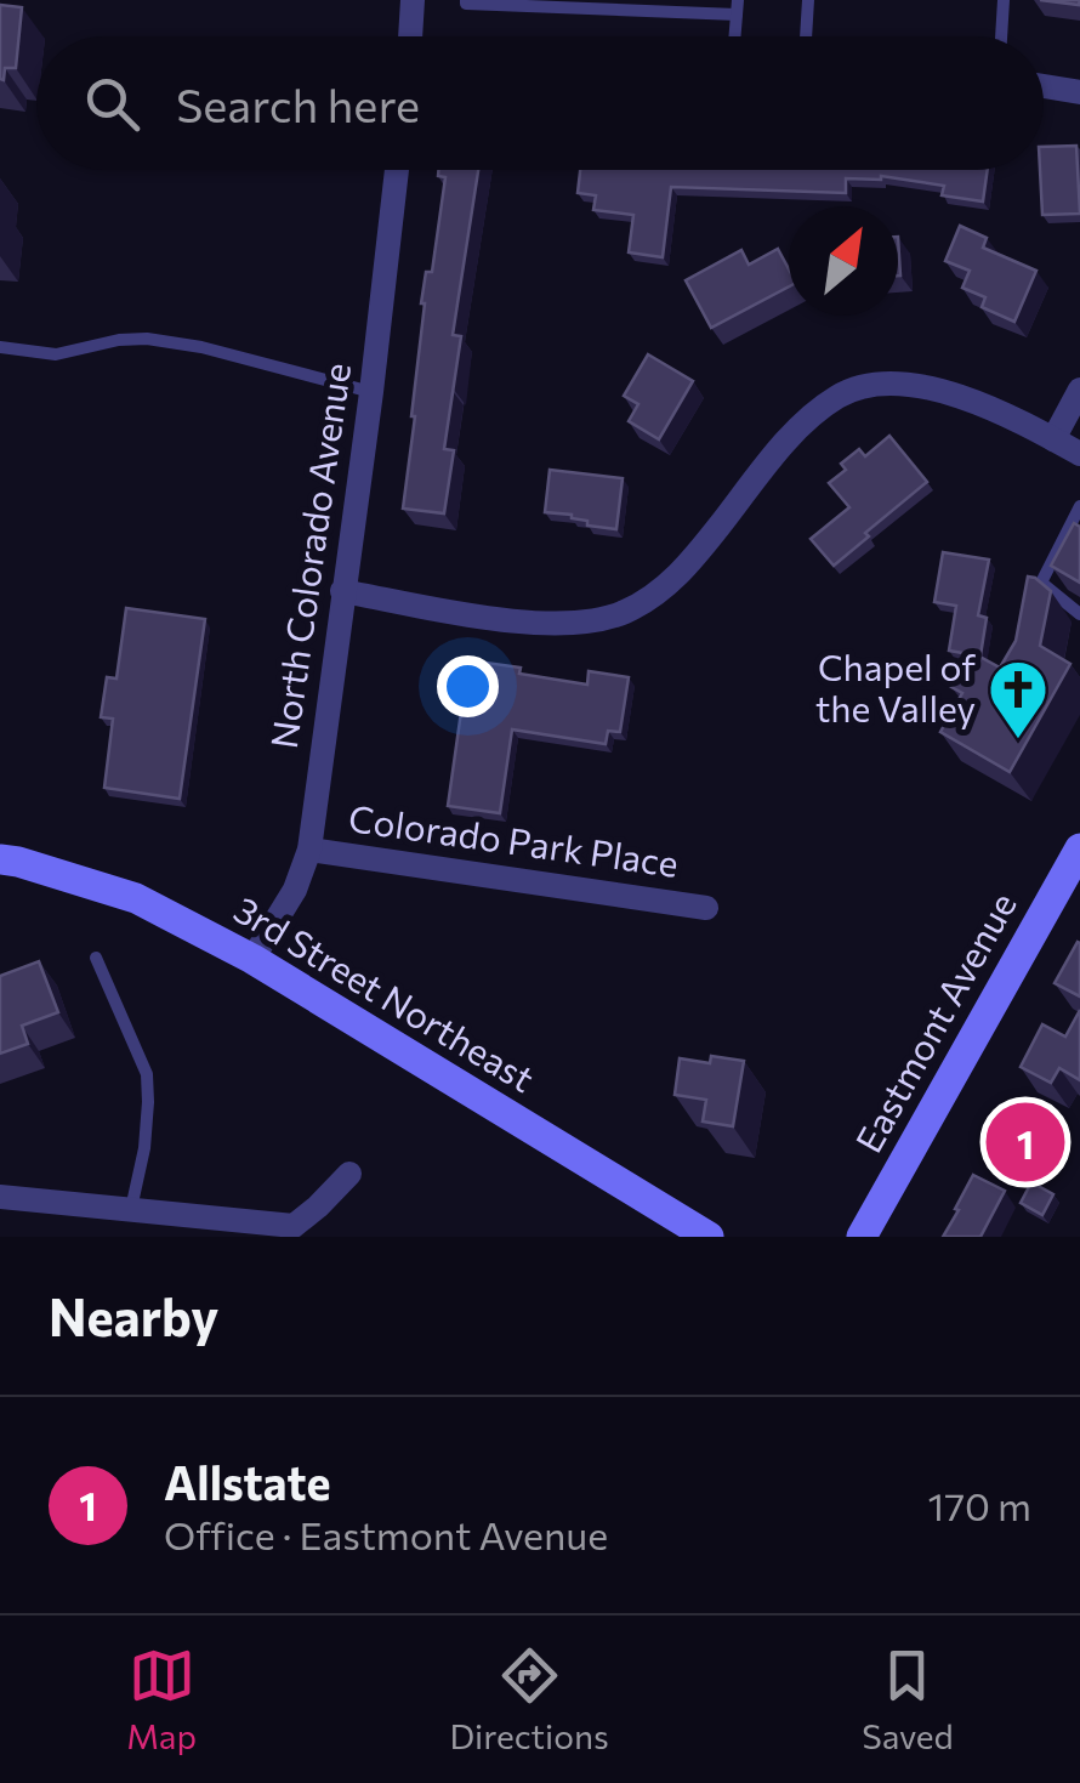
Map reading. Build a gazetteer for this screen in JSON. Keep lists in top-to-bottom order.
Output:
{
  "streets": {
    "main road": ["3rd Street Northeast", "Eastmont Avenue"],
    "street": ["North Colorado Avenue", "Colorado Park Place"]
  },
  "crossings": [
    ["North Colorado Avenue", "Colorado Park Place"],
    ["North Colorado Avenue", "3rd Street Northeast"]
  ],
  "places": {
    "church": ["Chapel of the Valley"]
  },
  "north": "top right",
  "page": {
    "search": "Search here",
    "pins": "1",
    "heading": "Nearby",
    "list": [
      {
        "mark": "1",
        "name": "Allstate",
        "note": "Office · Eastmont Avenue",
        "value": "170 m"
      }
    ],
    "nav": ["Map", "Directions", "Saved"]
  }
}
